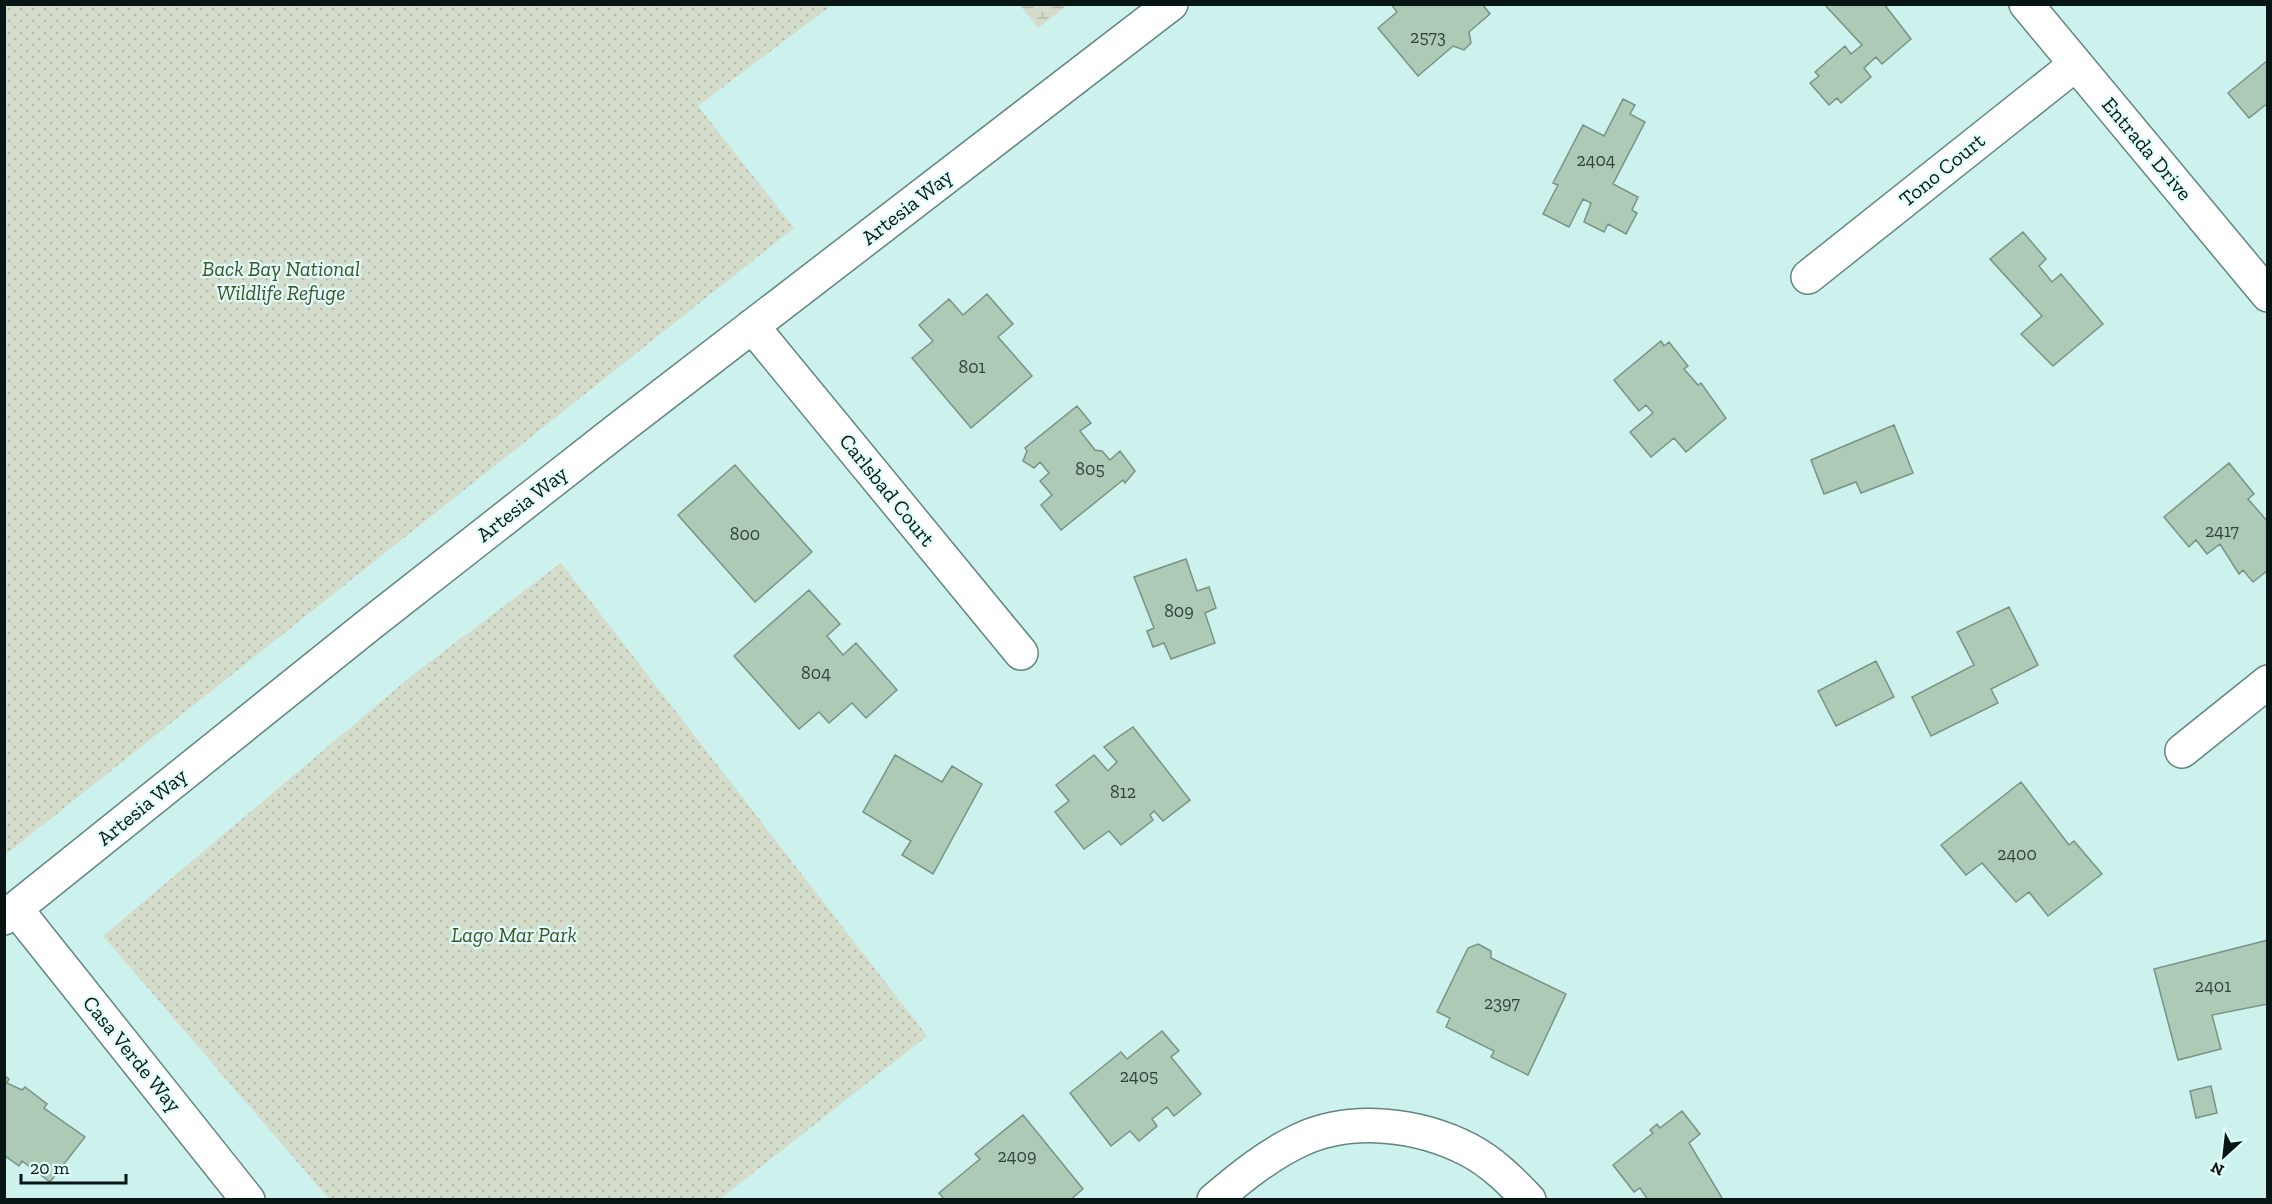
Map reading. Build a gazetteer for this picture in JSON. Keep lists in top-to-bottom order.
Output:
{
  "streets": {
    "street": [
      "Entrada Drive",
      "Tono Court",
      "Artesia Way",
      "Carlsbad Court",
      "Casa Verde Way"
    ]
  },
  "crossings": [
    ["Entrada Drive", "Tono Court"],
    ["Artesia Way", "Carlsbad Court"],
    ["Artesia Way", "Casa Verde Way"]
  ],
  "parks": ["Back Bay National Wildlife Refuge", "Lago Mar Park"],
  "house_numbers": [
    "2573",
    "2404",
    "801",
    "805",
    "2417",
    "800",
    "809",
    "804",
    "812",
    "2400",
    "2401",
    "2397",
    "2405",
    "2409"
  ],
  "scale_bar": "20 m",
  "north": "bottom left"
}
